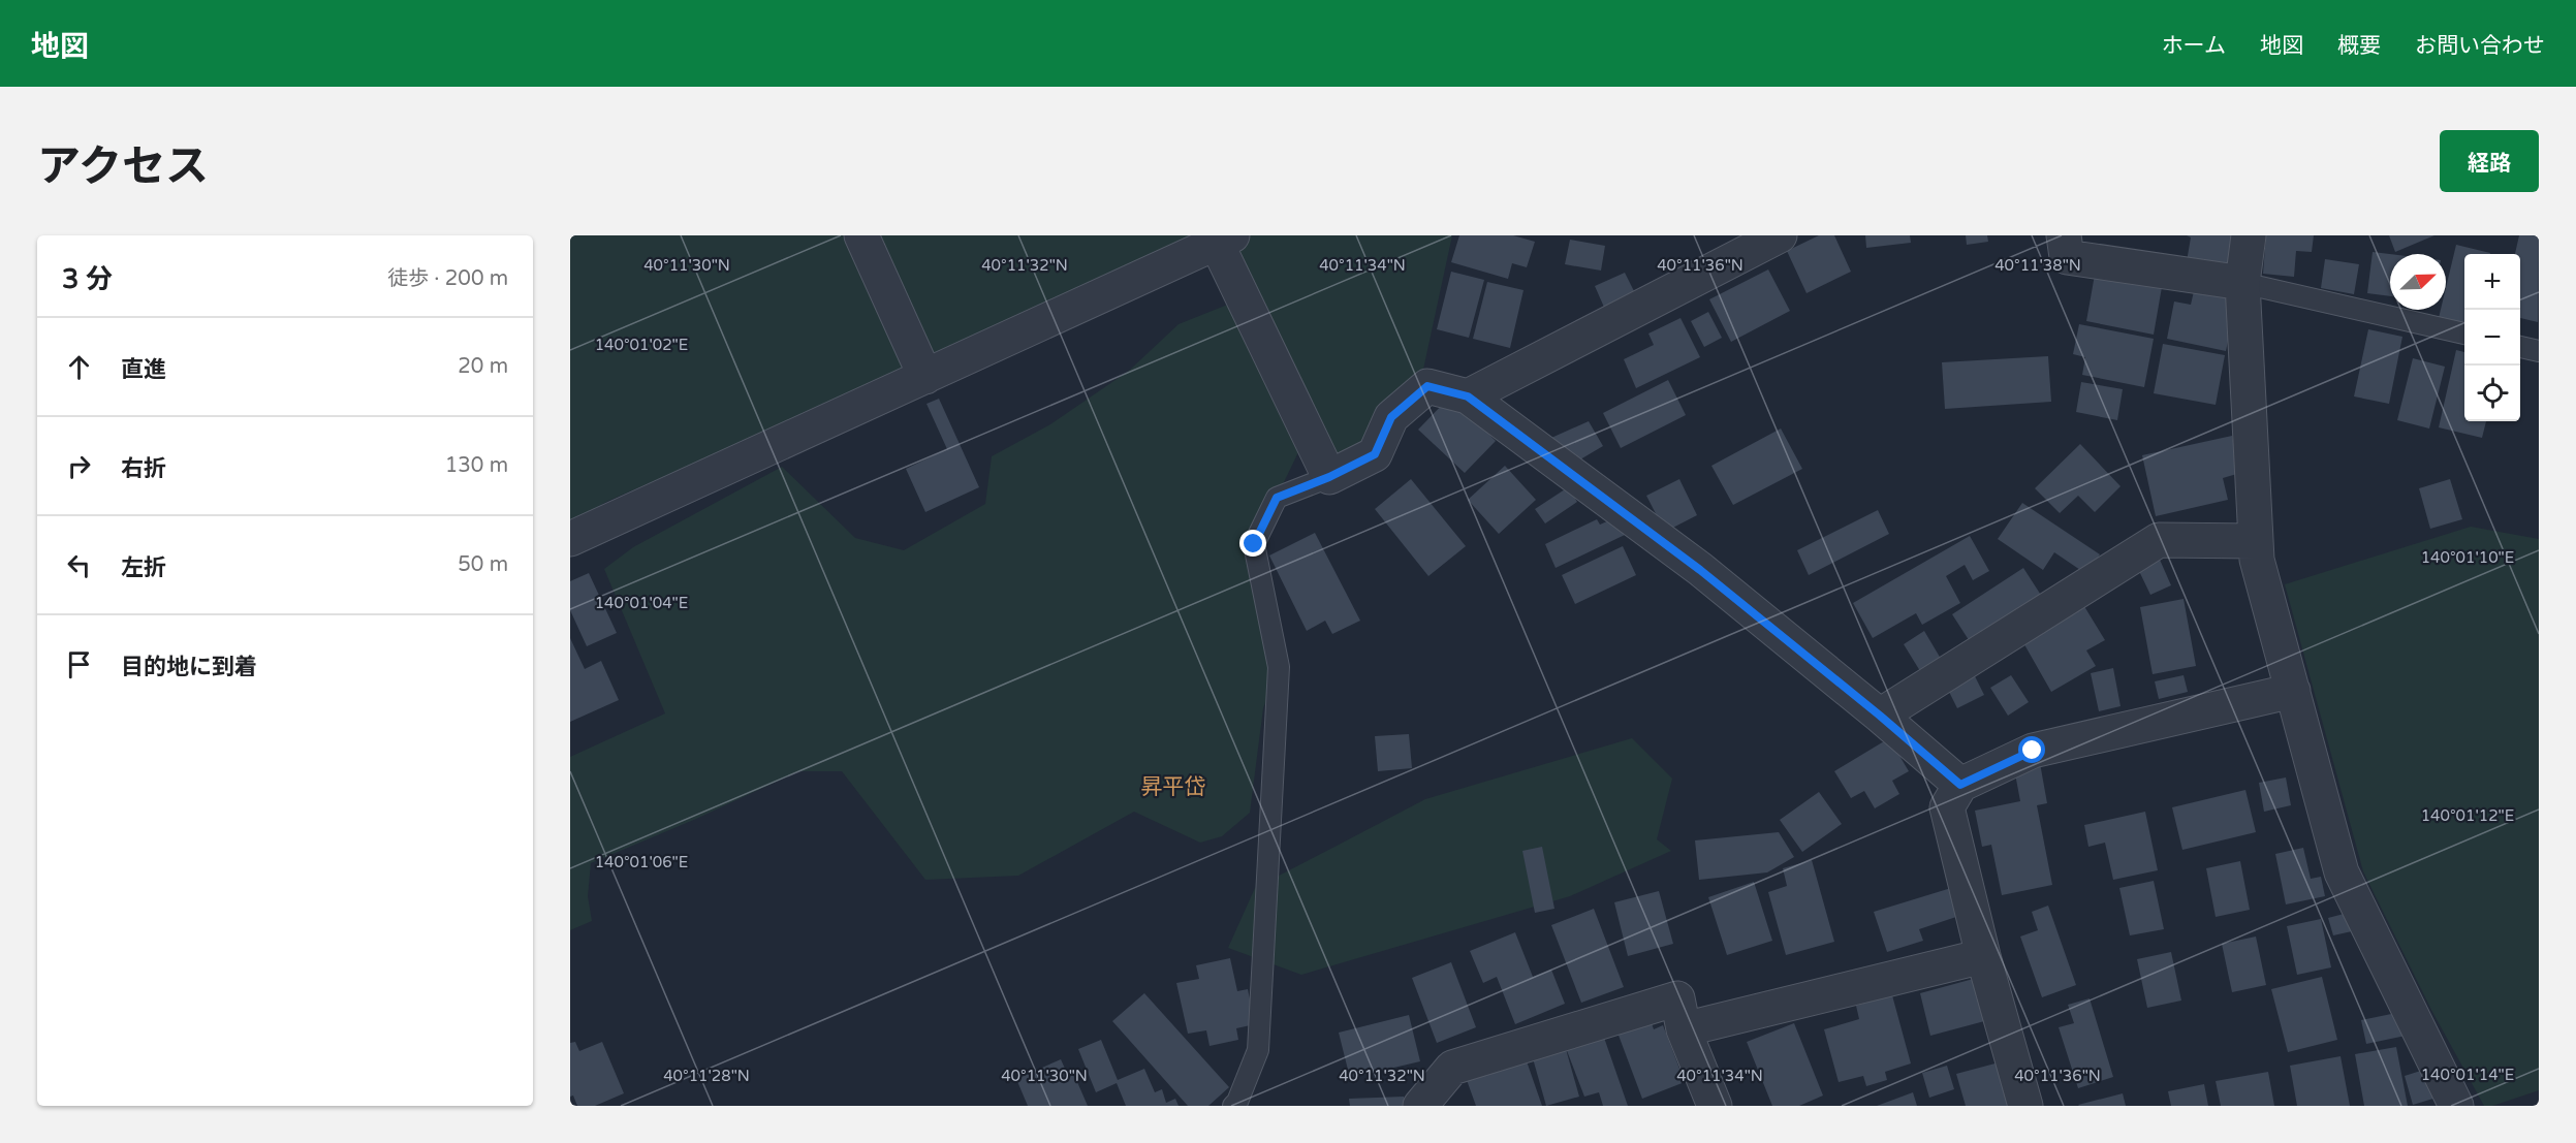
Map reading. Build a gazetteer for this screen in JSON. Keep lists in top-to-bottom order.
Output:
{
  "districts": ["昇平岱"],
  "north": "top right",
  "page": {
    "header": "地図",
    "nav": [
      "ホーム",
      "地図",
      "概要",
      "お問い合わせ"
    ],
    "title": "アクセス",
    "buttons": "経路",
    "heading": ["3 分", "徒歩 · 200 m"],
    "map_buttons": ["+", "−"],
    "list": [
      ["直進", "20 m"],
      ["右折", "130 m"],
      ["左折", "50 m"],
      "目的地に到着"
    ]
  },
  "coordinates": [
    "40°11'30\"N",
    "40°11'32\"N",
    "40°11'34\"N",
    "40°11'36\"N",
    "40°11'38\"N",
    "140°01'02\"E",
    "140°01'10\"E",
    "140°01'04\"E",
    "140°01'12\"E",
    "140°01'06\"E",
    "140°01'14\"E",
    "40°11'28\"N"
  ]
}
